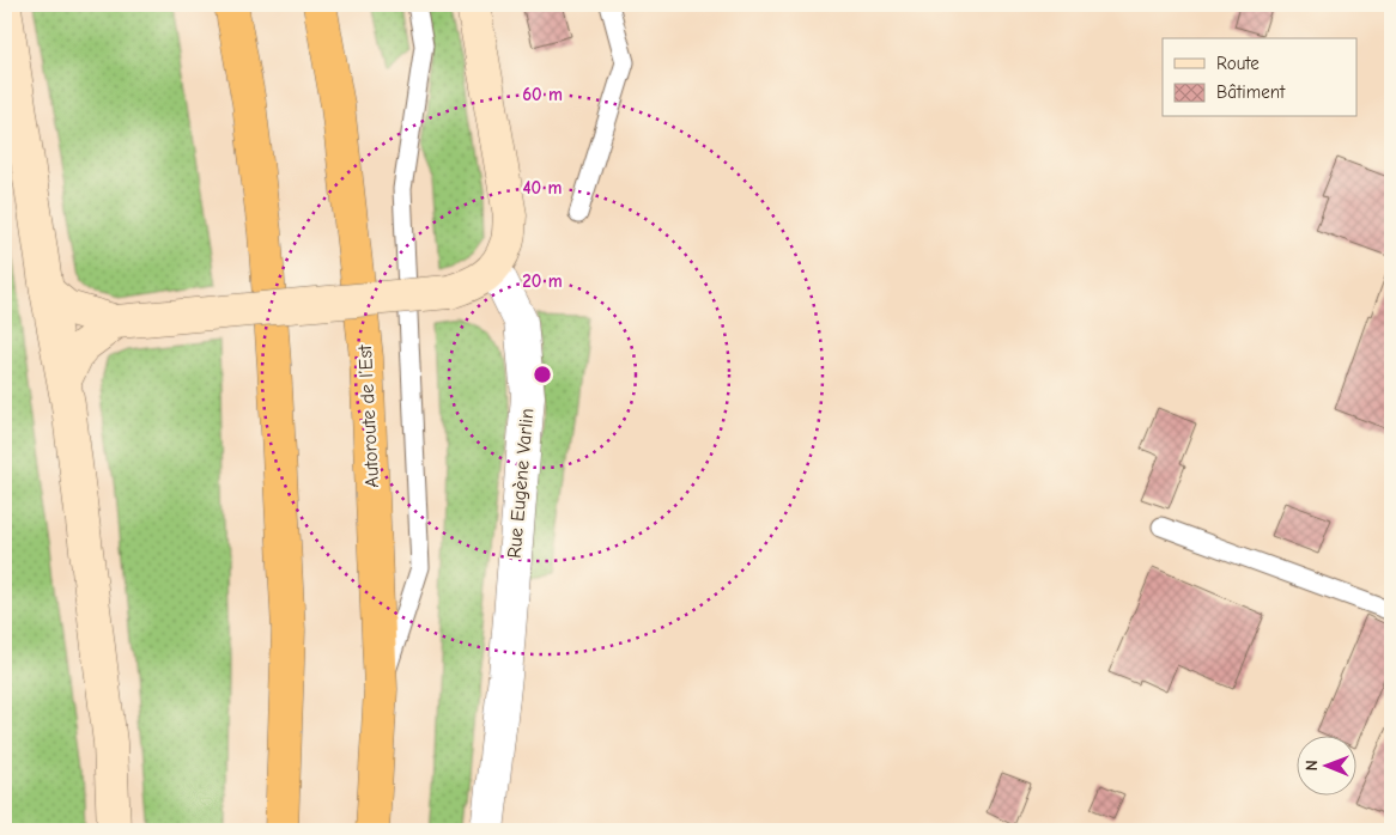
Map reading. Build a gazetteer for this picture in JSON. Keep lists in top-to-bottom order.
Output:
{
  "streets": {
    "highway": ["Autoroute de l’Est"],
    "street": ["Rue Eugène Varlin"]
  },
  "legend": ["Route", "Bâtiment"],
  "north": "left",
  "rings": ["60 m", "40 m", "20 m"]
}
